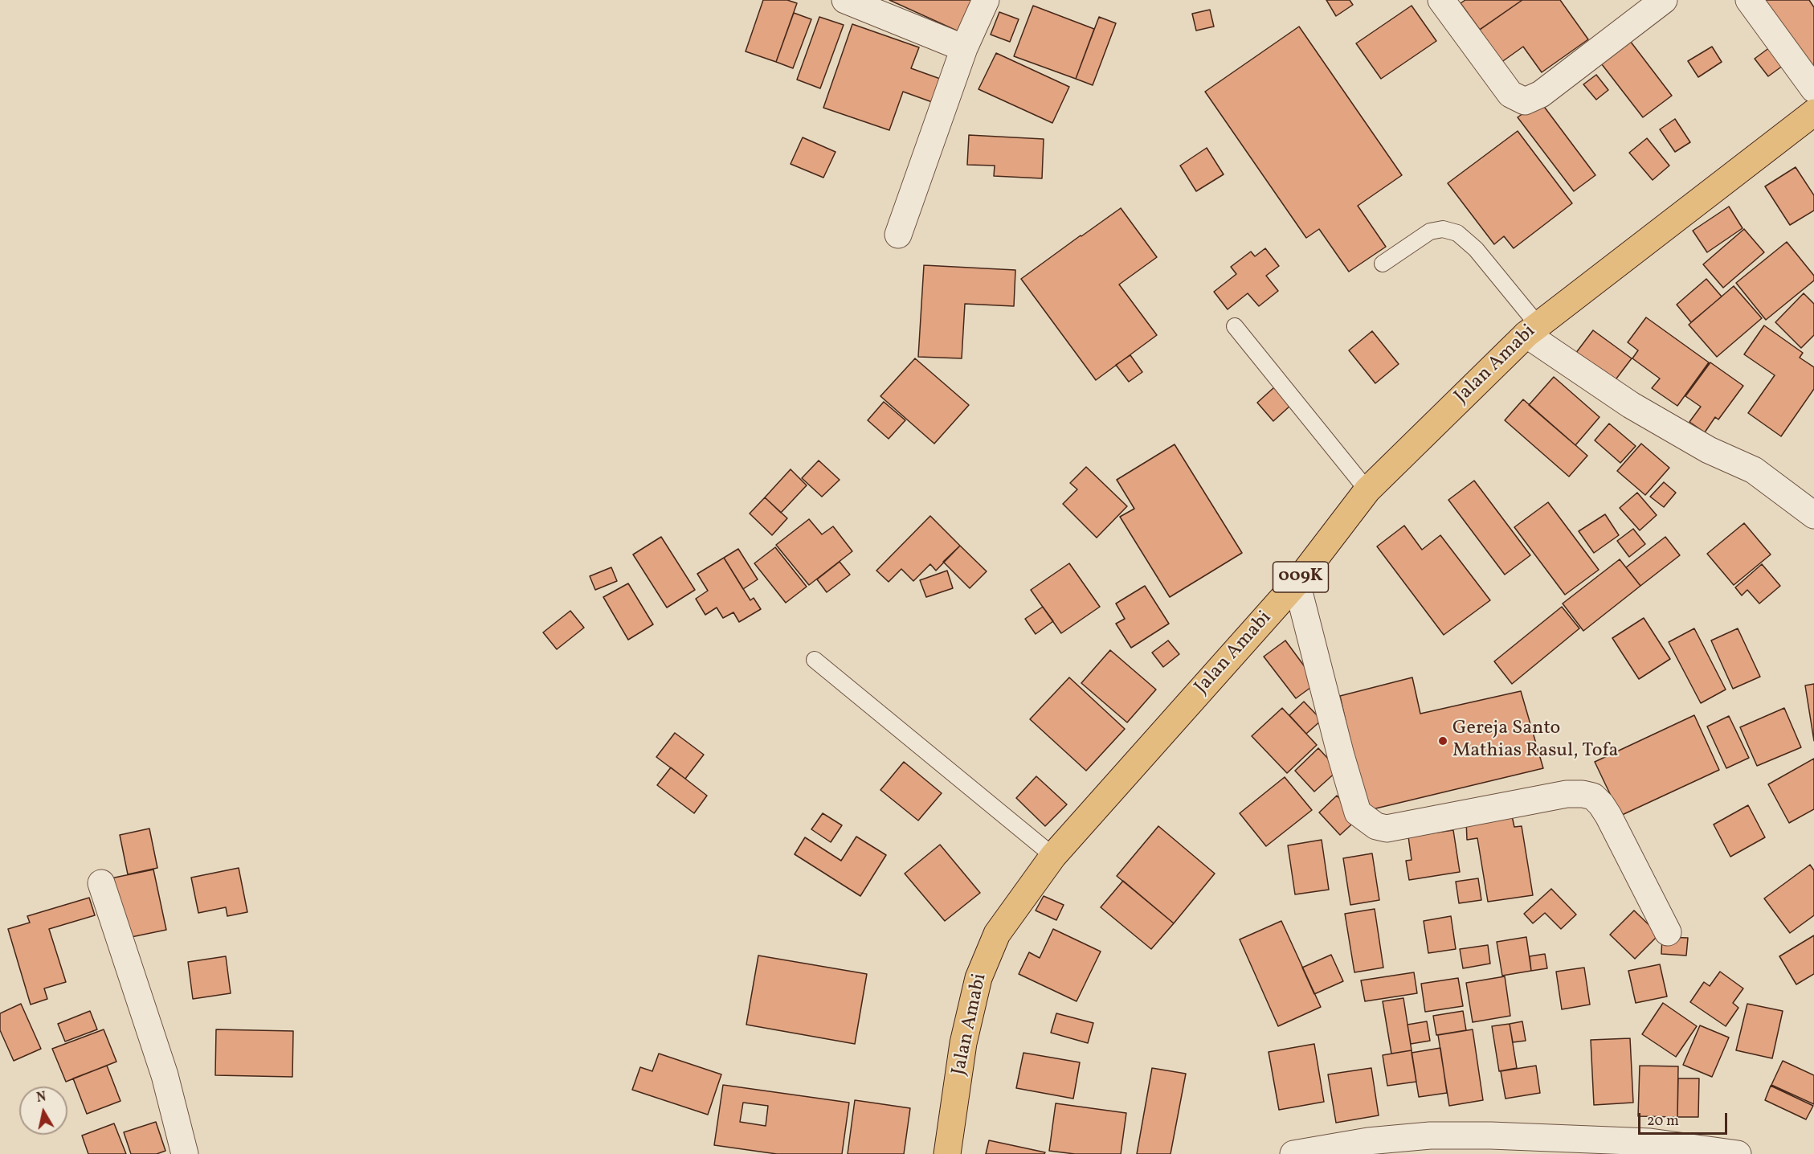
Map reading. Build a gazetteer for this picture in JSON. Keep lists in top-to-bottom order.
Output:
{
  "streets": {
    "main road": ["Jalan Amabi", "009K"]
  },
  "places": ["Gereja Santo Mathias Rasul, Tofa"],
  "scale_bar": "20 m",
  "north": "top"
}
